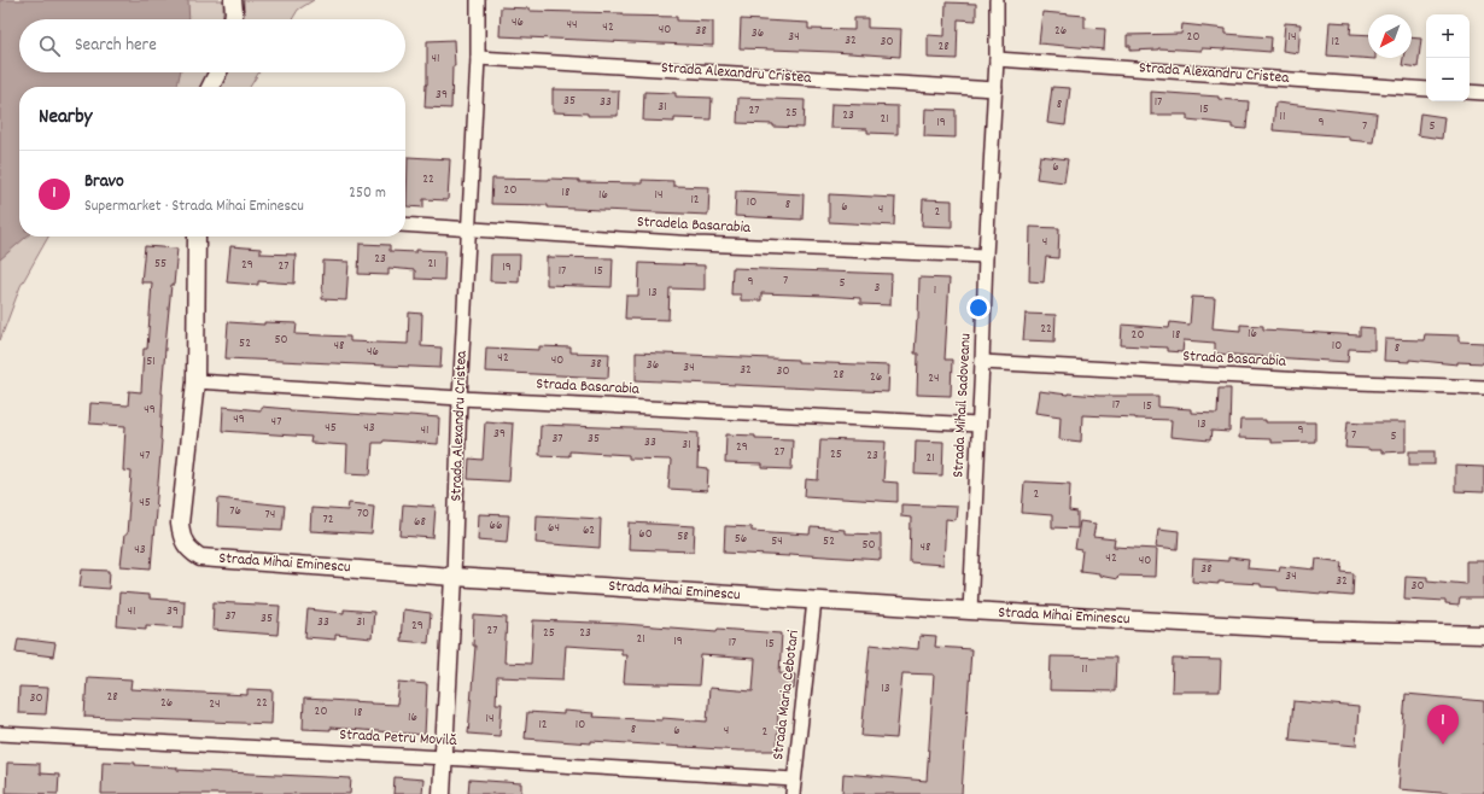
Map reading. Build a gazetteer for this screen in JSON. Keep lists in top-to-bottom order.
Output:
{
  "streets": {
    "street": [
      "Strada Alexandru Cristea",
      "Stradela Basarabia",
      "Strada Basarabia",
      "Strada Mihail Sadoveanu",
      "Strada Mihai Eminescu",
      "Strada Maria Cebotari",
      "Strada Petru Movilă"
    ]
  },
  "crossings": [
    ["Strada Alexandru Cristea", "Stradela Basarabia"],
    ["Strada Alexandru Cristea", "Strada Basarabia"],
    ["Strada Alexandru Cristea", "Strada Mihail Sadoveanu"],
    ["Strada Alexandru Cristea", "Strada Mihai Eminescu"],
    ["Strada Alexandru Cristea", "Strada Petru Movilă"],
    ["Stradela Basarabia", "Strada Mihail Sadoveanu"],
    ["Strada Basarabia", "Strada Mihail Sadoveanu"],
    ["Strada Basarabia", "Strada Mihai Eminescu"],
    ["Strada Mihail Sadoveanu", "Strada Mihai Eminescu"],
    ["Strada Mihai Eminescu", "Strada Maria Cebotari"],
    ["Strada Maria Cebotari", "Strada Petru Movilă"]
  ],
  "house_numbers": [
    "46",
    "44",
    "42",
    "40",
    "38",
    "26",
    "36",
    "34",
    "20",
    "14",
    "32",
    "30",
    "12",
    "28",
    "41",
    "39",
    "35",
    "33",
    "17",
    "8",
    "31",
    "15",
    "27",
    "25",
    "23",
    "11",
    "21",
    "19",
    "9",
    "7",
    "5",
    "6",
    "22",
    "20",
    "18",
    "16",
    "14",
    "12",
    "10",
    "8",
    "6",
    "4",
    "2",
    "4",
    "23",
    "55",
    "21",
    "29",
    "27",
    "19",
    "17",
    "15",
    "7",
    "9",
    "5",
    "3",
    "1",
    "13",
    "22",
    "16",
    "20",
    "18",
    "50",
    "52",
    "48",
    "10",
    "8",
    "46",
    "42",
    "40",
    "51",
    "38",
    "36",
    "34",
    "32",
    "30",
    "28",
    "26",
    "24",
    "17",
    "15",
    "49",
    "49",
    "47",
    "13",
    "45",
    "43",
    "41",
    "9",
    "39",
    "7",
    "5",
    "37",
    "35",
    "33",
    "31",
    "29",
    "27",
    "25",
    "47",
    "23",
    "21",
    "2",
    "45",
    "76",
    "70",
    "74",
    "72",
    "68",
    "66",
    "64",
    "62",
    "60",
    "58",
    "56",
    "54",
    "52",
    "50",
    "48",
    "43",
    "42",
    "40",
    "38",
    "34",
    "32",
    "30",
    "41",
    "39",
    "37",
    "35",
    "33",
    "31",
    "29",
    "27",
    "25",
    "23",
    "21",
    "19",
    "17",
    "15",
    "11",
    "13",
    "28",
    "30",
    "26",
    "22",
    "24",
    "20",
    "18",
    "16",
    "14",
    "12",
    "10",
    "8",
    "6",
    "4",
    "2"
  ],
  "north": "bottom left",
  "page": {
    "map_buttons": ["+", "−"],
    "search": "Search here",
    "heading": "Nearby",
    "list": [
      {
        "mark": "1",
        "name": "Bravo",
        "note": "Supermarket · Strada Mihai Eminescu",
        "value": "250 m"
      }
    ],
    "pins": "1"
  }
}
